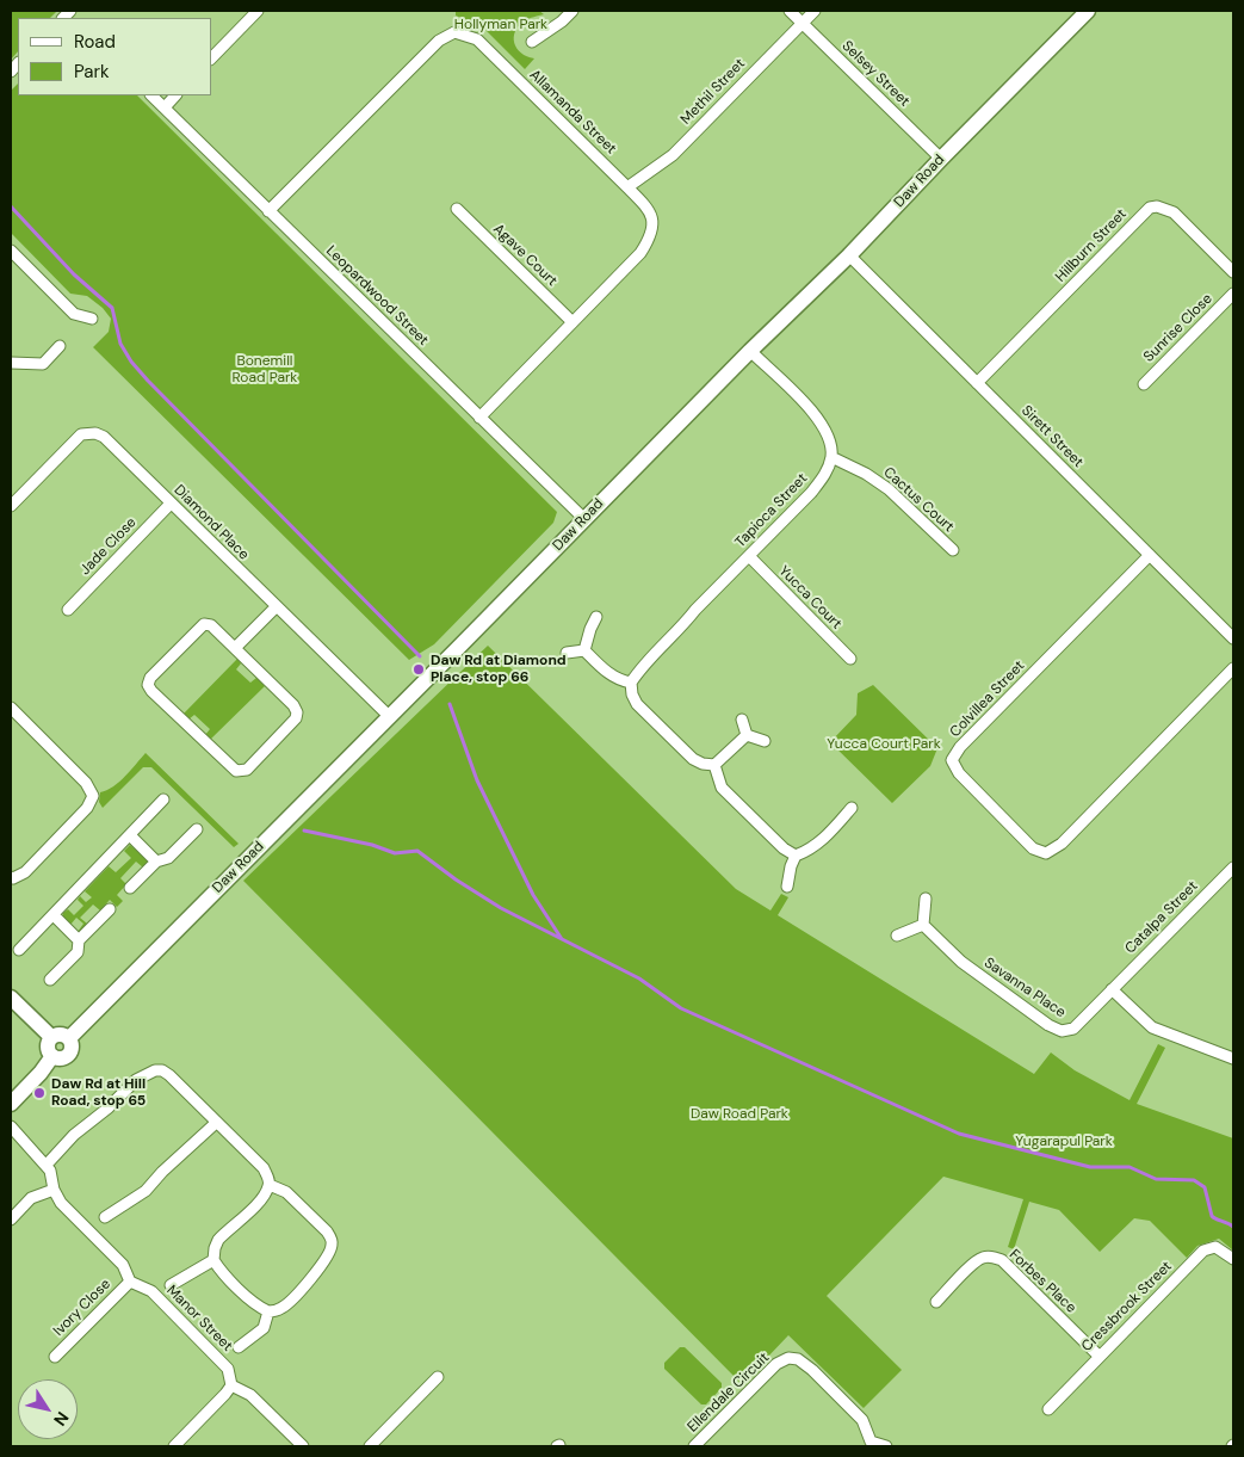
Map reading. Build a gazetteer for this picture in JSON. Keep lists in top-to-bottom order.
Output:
{
  "streets": {
    "street": [
      "Selsey Street",
      "Methil Street",
      "Allamanda Street",
      "Daw Road",
      "Hillburn Street",
      "Agave Court",
      "Leopardwood Street",
      "Sunrise Close",
      "Sirett Street",
      "Cactus Court",
      "Tapioca Street",
      "Diamond Place",
      "Jade Close",
      "Yucca Court",
      "Colvillea Street",
      "Catalpa Street",
      "Savanna Place",
      "Forbes Place",
      "Cressbrook Street",
      "Ivory Close",
      "Manor Street",
      "Ellendale Circuit"
    ]
  },
  "crossings": [
    ["Selsey Street", "Methil Street"],
    ["Selsey Street", "Daw Road"],
    ["Methil Street", "Allamanda Street"],
    ["Allamanda Street", "Agave Court"],
    ["Allamanda Street", "Leopardwood Street"],
    ["Daw Road", "Leopardwood Street"],
    ["Daw Road", "Sirett Street"],
    ["Daw Road", "Diamond Place"],
    ["Hillburn Street", "Sirett Street"],
    ["Sirett Street", "Colvillea Street"],
    ["Cactus Court", "Tapioca Street"],
    ["Tapioca Street", "Yucca Court"],
    ["Diamond Place", "Jade Close"],
    ["Catalpa Street", "Savanna Place"],
    ["Forbes Place", "Cressbrook Street"],
    ["Ivory Close", "Manor Street"]
  ],
  "parks": [
    "Hollyman Park",
    "Bonemill Road Park",
    "Yucca Court Park",
    "Daw Road Park",
    "Yugarapul Park"
  ],
  "places": ["Daw Rd at Diamond Place, stop 66", "Daw Rd at Hill Road, stop 65"],
  "legend": ["Road", "Park"],
  "north": "bottom right"
}
